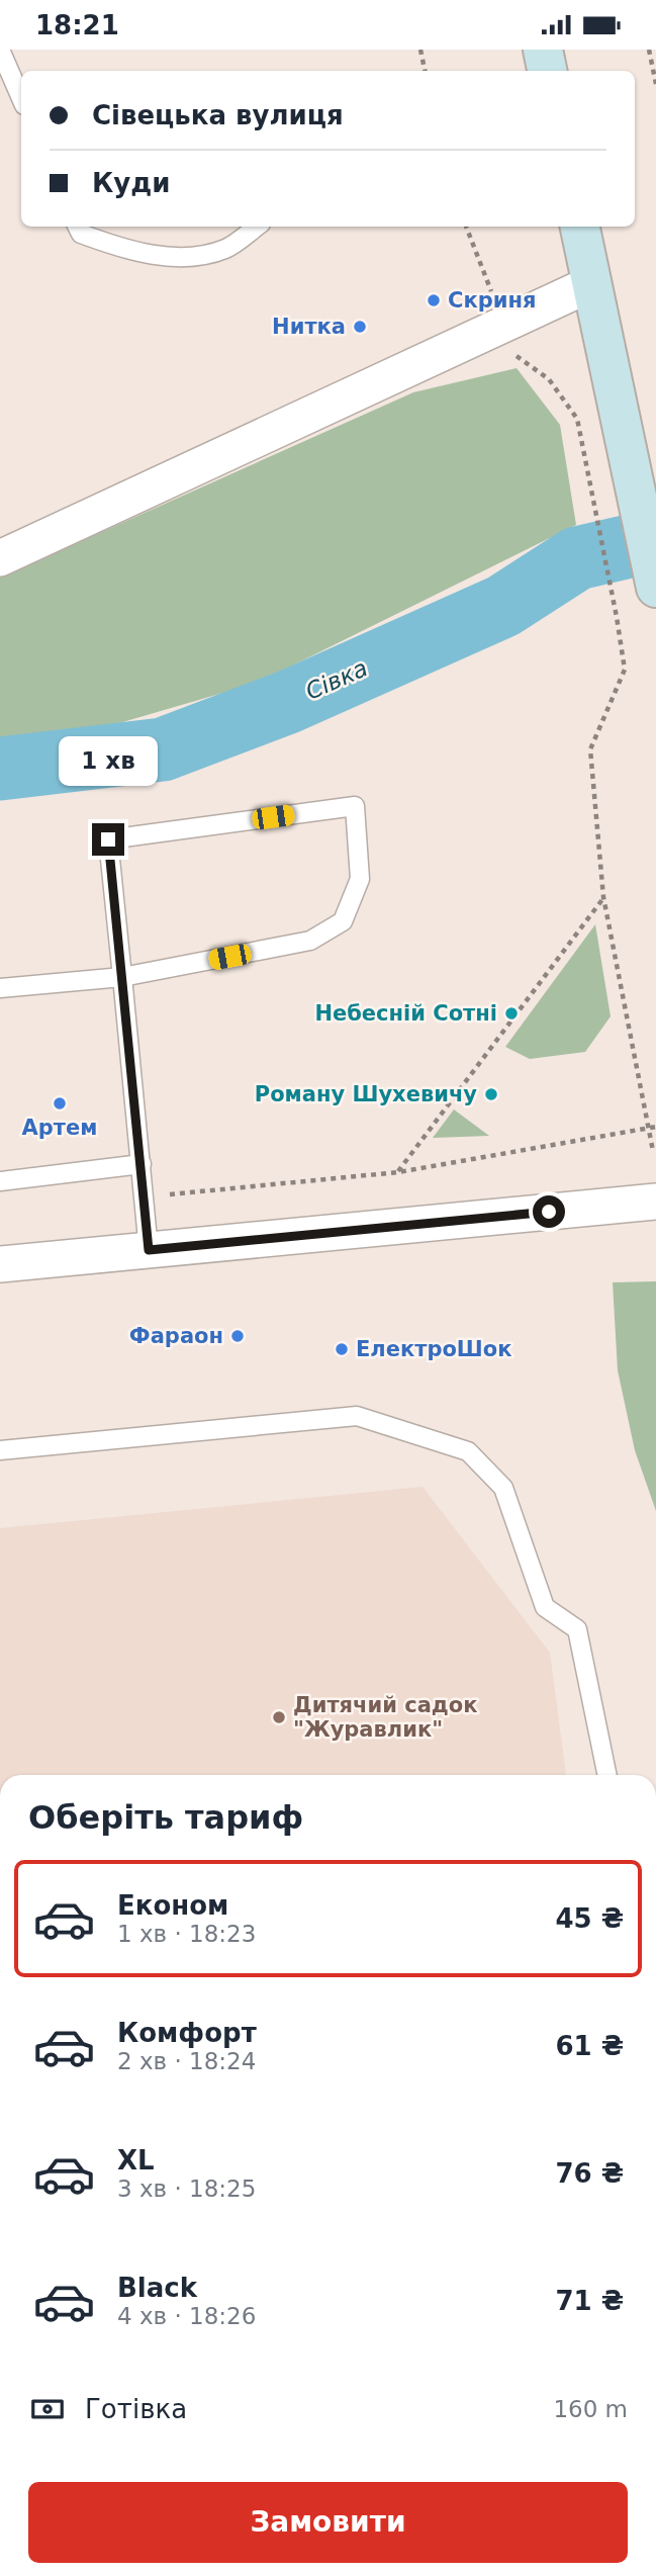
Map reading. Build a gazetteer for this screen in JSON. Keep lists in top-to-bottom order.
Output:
{
  "water": ["Сівка"],
  "places": [
    "Скриня",
    "Нитка",
    "Небесній Сотні",
    "Роману Шухевичу",
    "Артем",
    "Фараон",
    "ЕлектроШок",
    "Дитячий садок \"Журавлик\""
  ],
  "page": {
    "status": "18:21",
    "banner": ["Сівецька вулиця", "Куди"],
    "bubble": "1 хв",
    "heading": "Оберіть тариф",
    "list": [
      {
        "name": "Економ",
        "note": "1 хв · 18:23",
        "value": "45 ₴"
      },
      {
        "name": "Комфорт",
        "note": "2 хв · 18:24",
        "value": "61 ₴"
      },
      {
        "name": "XL",
        "note": "3 хв · 18:25",
        "value": "76 ₴"
      },
      {
        "name": "Black",
        "note": "4 хв · 18:26",
        "value": "71 ₴"
      }
    ],
    "pay": ["Готівка", "160 m"],
    "buttons": "Замовити"
  }
}
